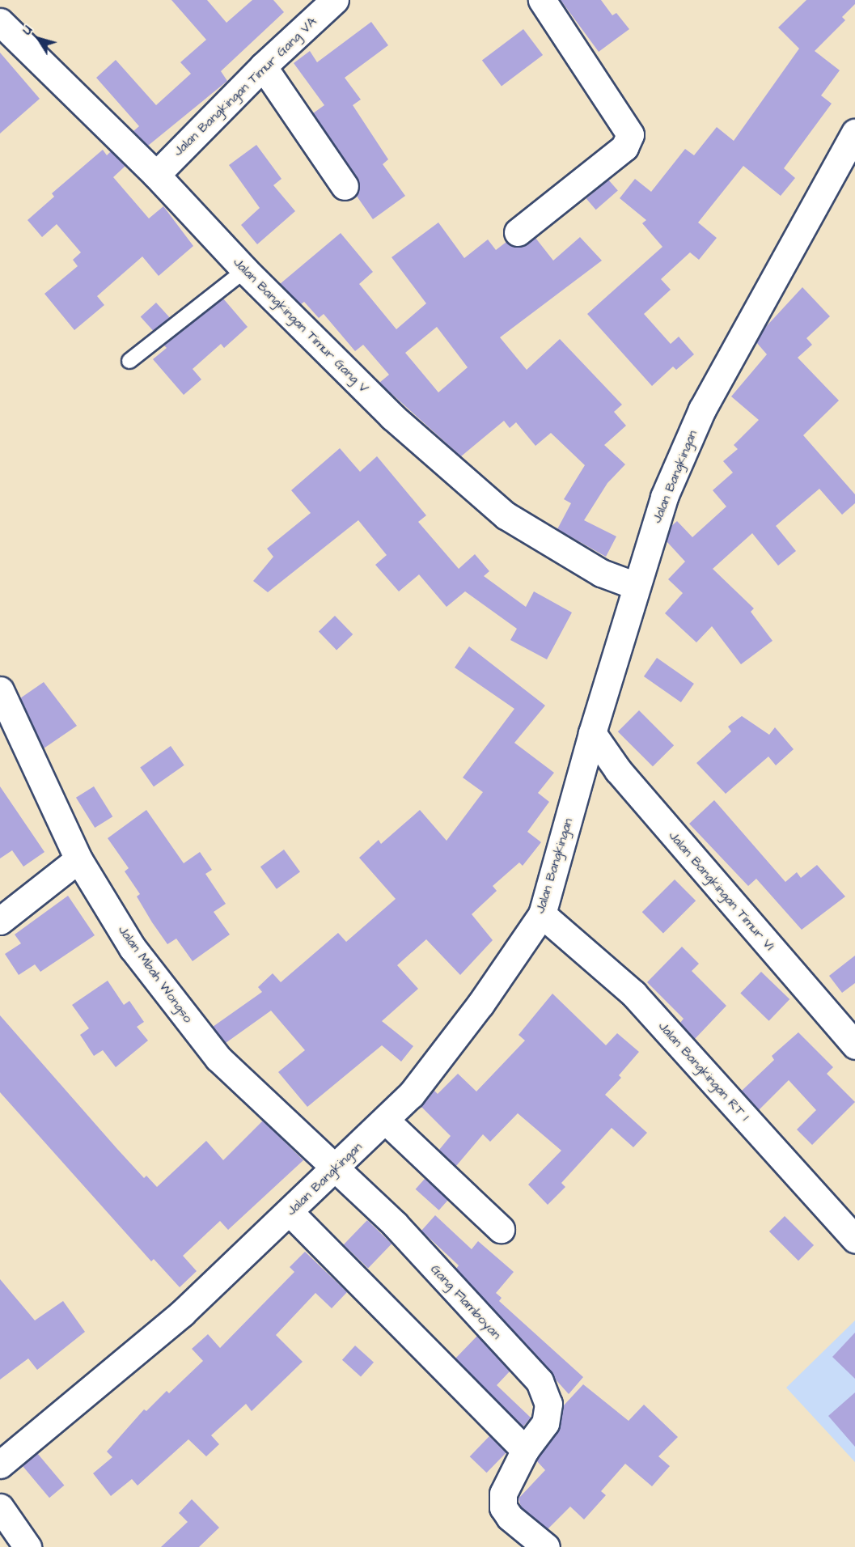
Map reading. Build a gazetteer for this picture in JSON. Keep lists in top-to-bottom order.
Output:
{
  "streets": {
    "street": [
      "Jalan Bangkingan Timur Gang VA",
      "Jalan Bangkingan Timur Gang V",
      "Jalan Bangkingan",
      "Jalan Bangkingan Timur VI",
      "Jalan Mbah Wongso",
      "Jalan Bangkingan RT 1",
      "Gang Flamboyan"
    ]
  },
  "crossings": [
    ["Jalan Bangkingan Timur Gang VA", "Jalan Bangkingan Timur Gang V"],
    ["Jalan Bangkingan Timur Gang V", "Jalan Bangkingan"],
    ["Jalan Bangkingan", "Jalan Bangkingan Timur VI"],
    ["Jalan Bangkingan", "Jalan Mbah Wongso"],
    ["Jalan Bangkingan", "Jalan Bangkingan RT 1"],
    ["Jalan Bangkingan", "Gang Flamboyan"],
    ["Jalan Mbah Wongso", "Gang Flamboyan"]
  ],
  "north": "top left"
}
